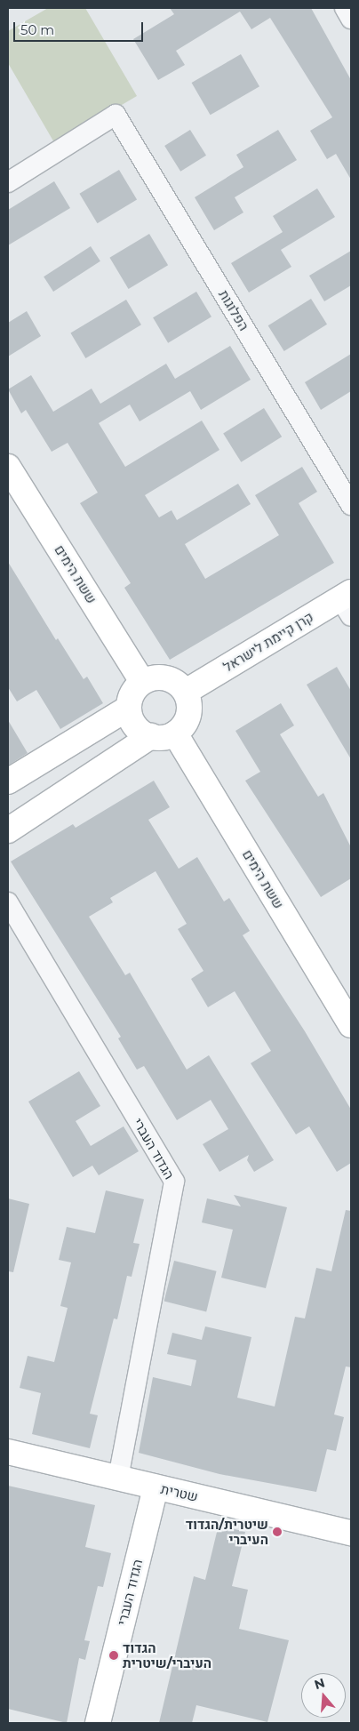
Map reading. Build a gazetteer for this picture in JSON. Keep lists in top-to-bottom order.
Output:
{
  "streets": {
    "street": [
      "הפלוגות",
      "ששת הימים",
      "קרן קיימת לישראל",
      "הגדוד העברי",
      "שטרית"
    ]
  },
  "crossings": [
    ["ששת הימים", "קרן קיימת לישראל"],
    ["הגדוד העברי", "שטרית"]
  ],
  "places": ["שיטרית/הגדוד העיברי", "הגדוד העיברי/שיטרית"],
  "scale_bar": "50 m",
  "north": "top"
}
